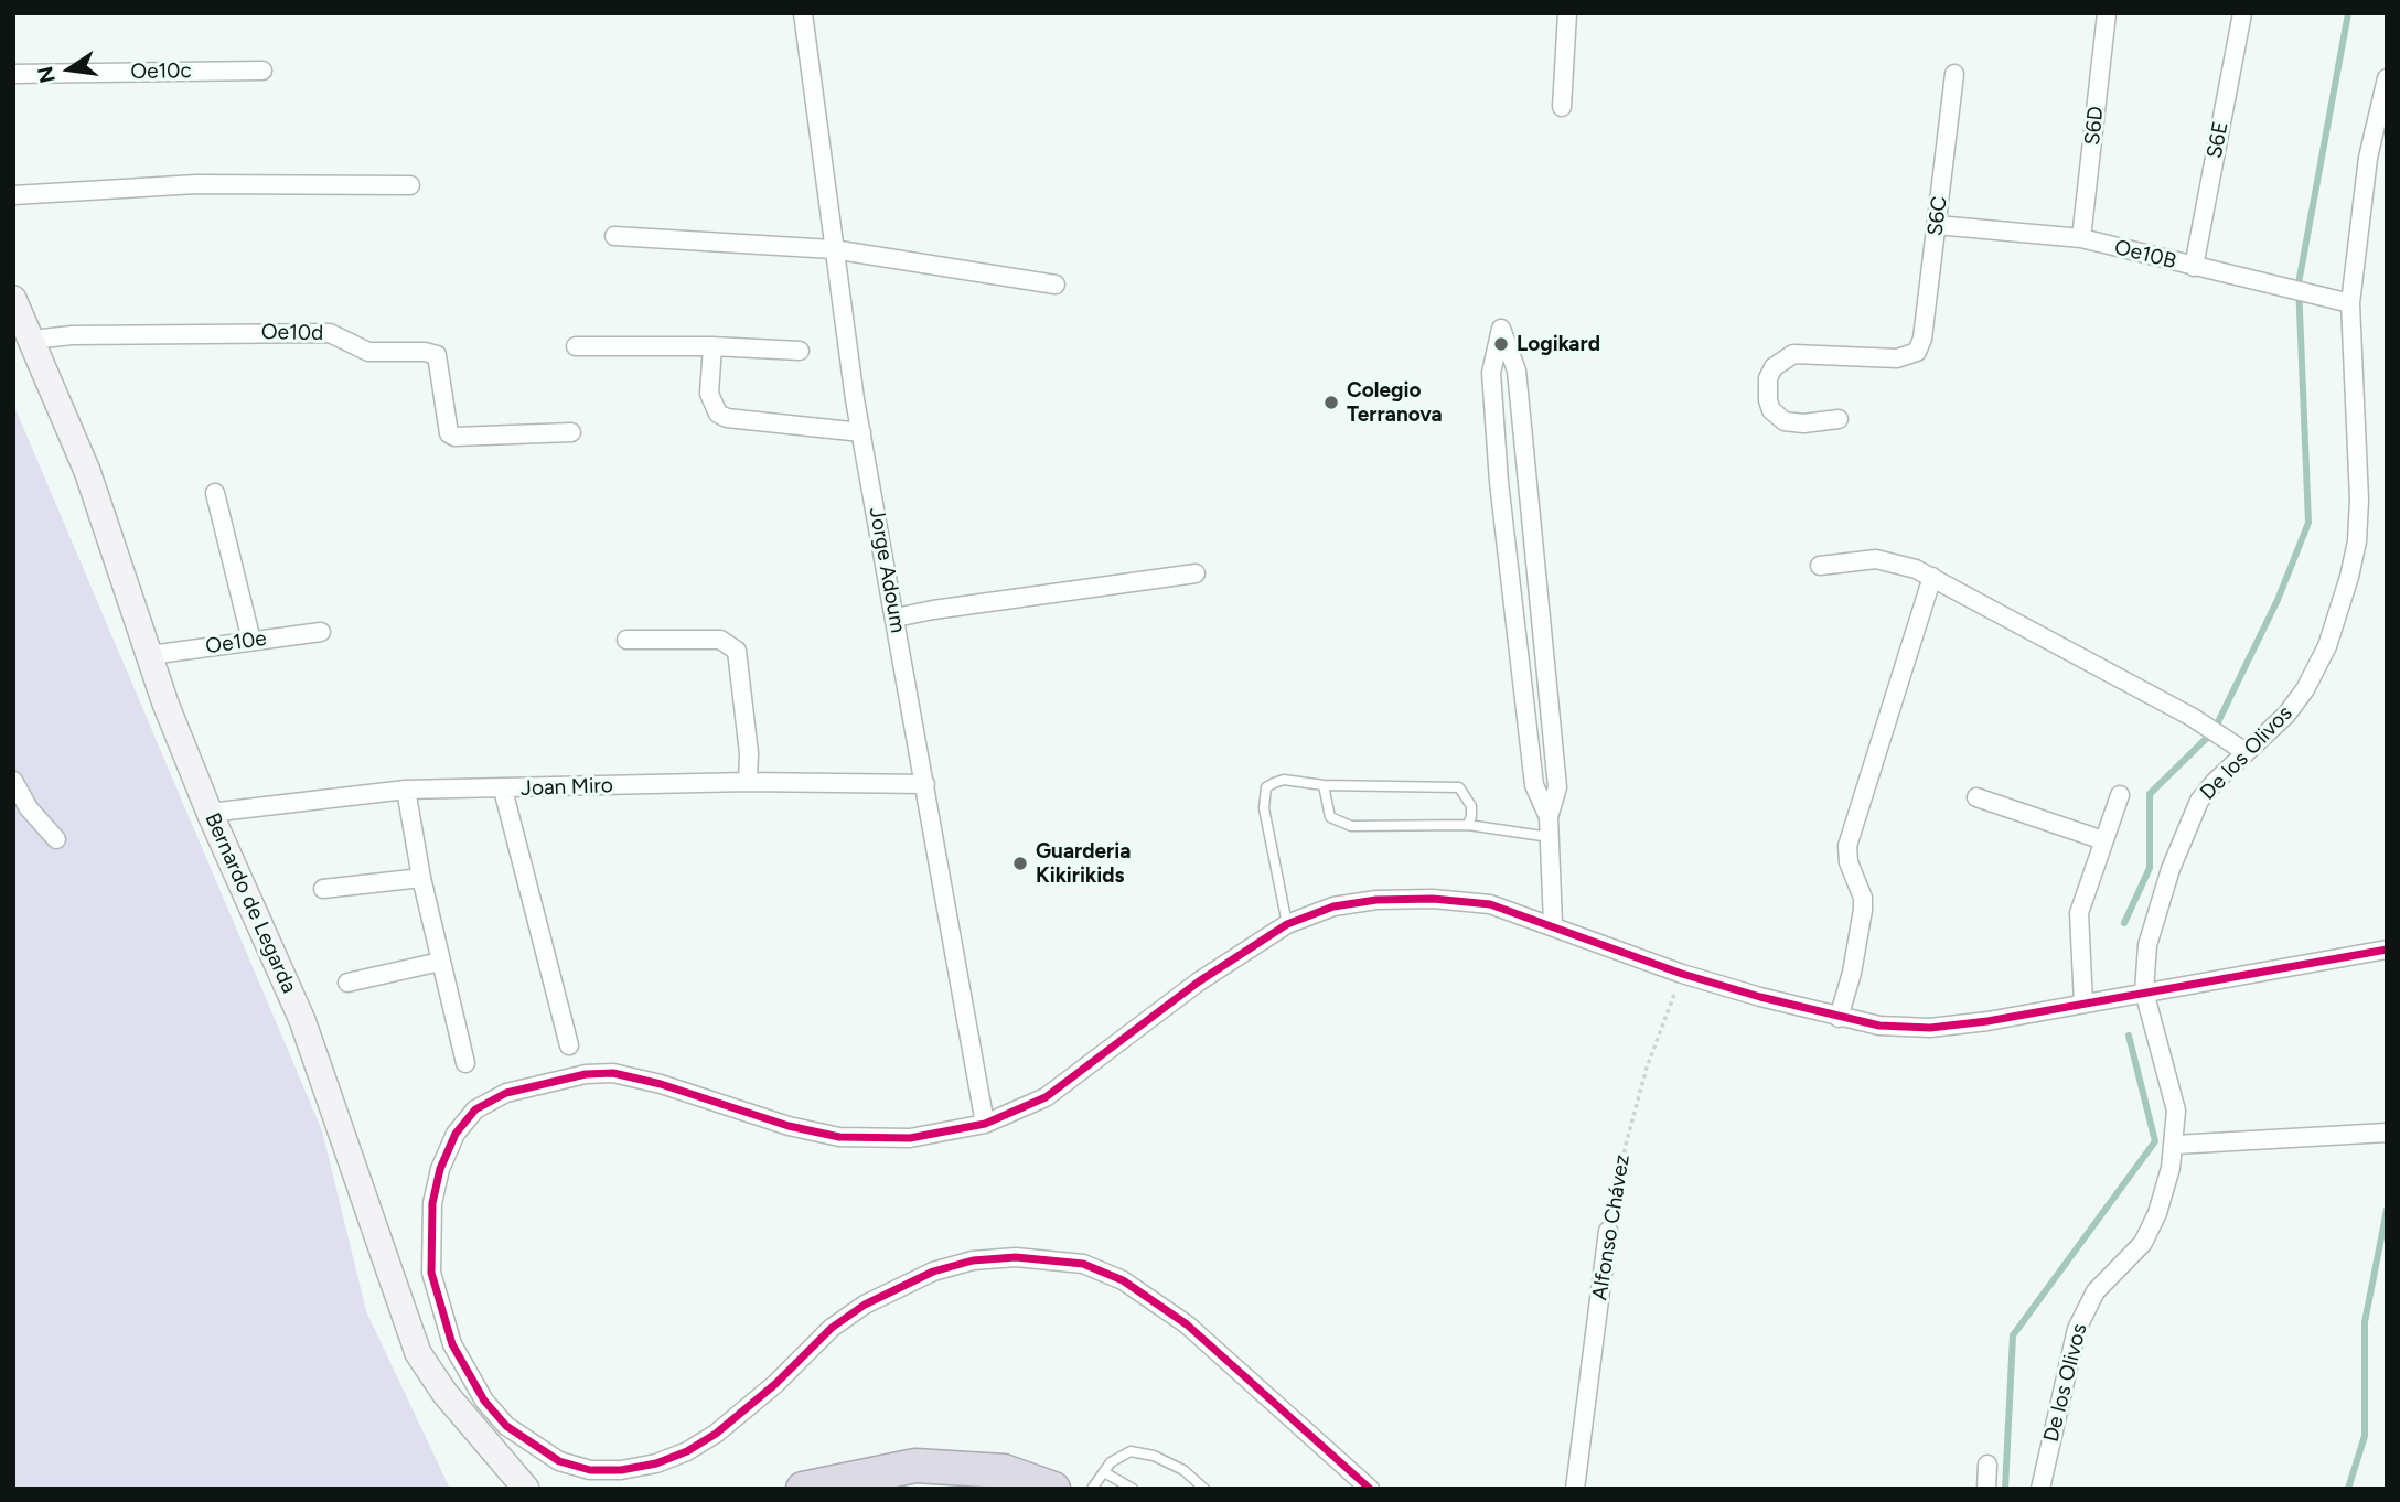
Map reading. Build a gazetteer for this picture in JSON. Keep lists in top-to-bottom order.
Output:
{
  "streets": {
    "street": [
      "Oe10c",
      "S6D",
      "S6E",
      "S6C",
      "Oe10B",
      "Oe10d",
      "Jorge Adoum",
      "Oe10e",
      "De los Olivos",
      "Joan Miro",
      "Bernardo de Legarda",
      "Alfonso Chávez"
    ]
  },
  "crossings": [
    ["S6D", "Oe10B"],
    ["S6E", "Oe10B"],
    ["S6C", "Oe10B"],
    ["Oe10B", "De los Olivos"],
    ["Oe10d", "Bernardo de Legarda"],
    ["Jorge Adoum", "Joan Miro"],
    ["Oe10e", "Bernardo de Legarda"],
    ["Joan Miro", "Bernardo de Legarda"]
  ],
  "places": ["Logikard", "Colegio Terranova", "Guarderia Kikirikids"],
  "north": "left"
}
